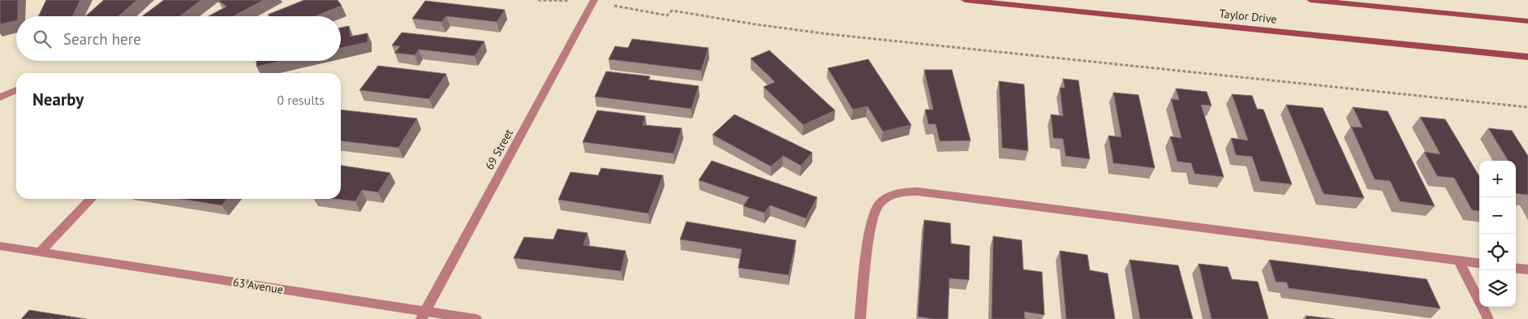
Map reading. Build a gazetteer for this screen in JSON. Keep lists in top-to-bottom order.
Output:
{
  "streets": {
    "main road": ["Taylor Drive"],
    "street": ["69 Street", "63 Avenue"]
  },
  "crossings": [
    ["69 Street", "63 Avenue"]
  ],
  "page": {
    "search": "Search here",
    "heading": ["Nearby", "0 results"],
    "map_buttons": ["+", "−"]
  }
}
